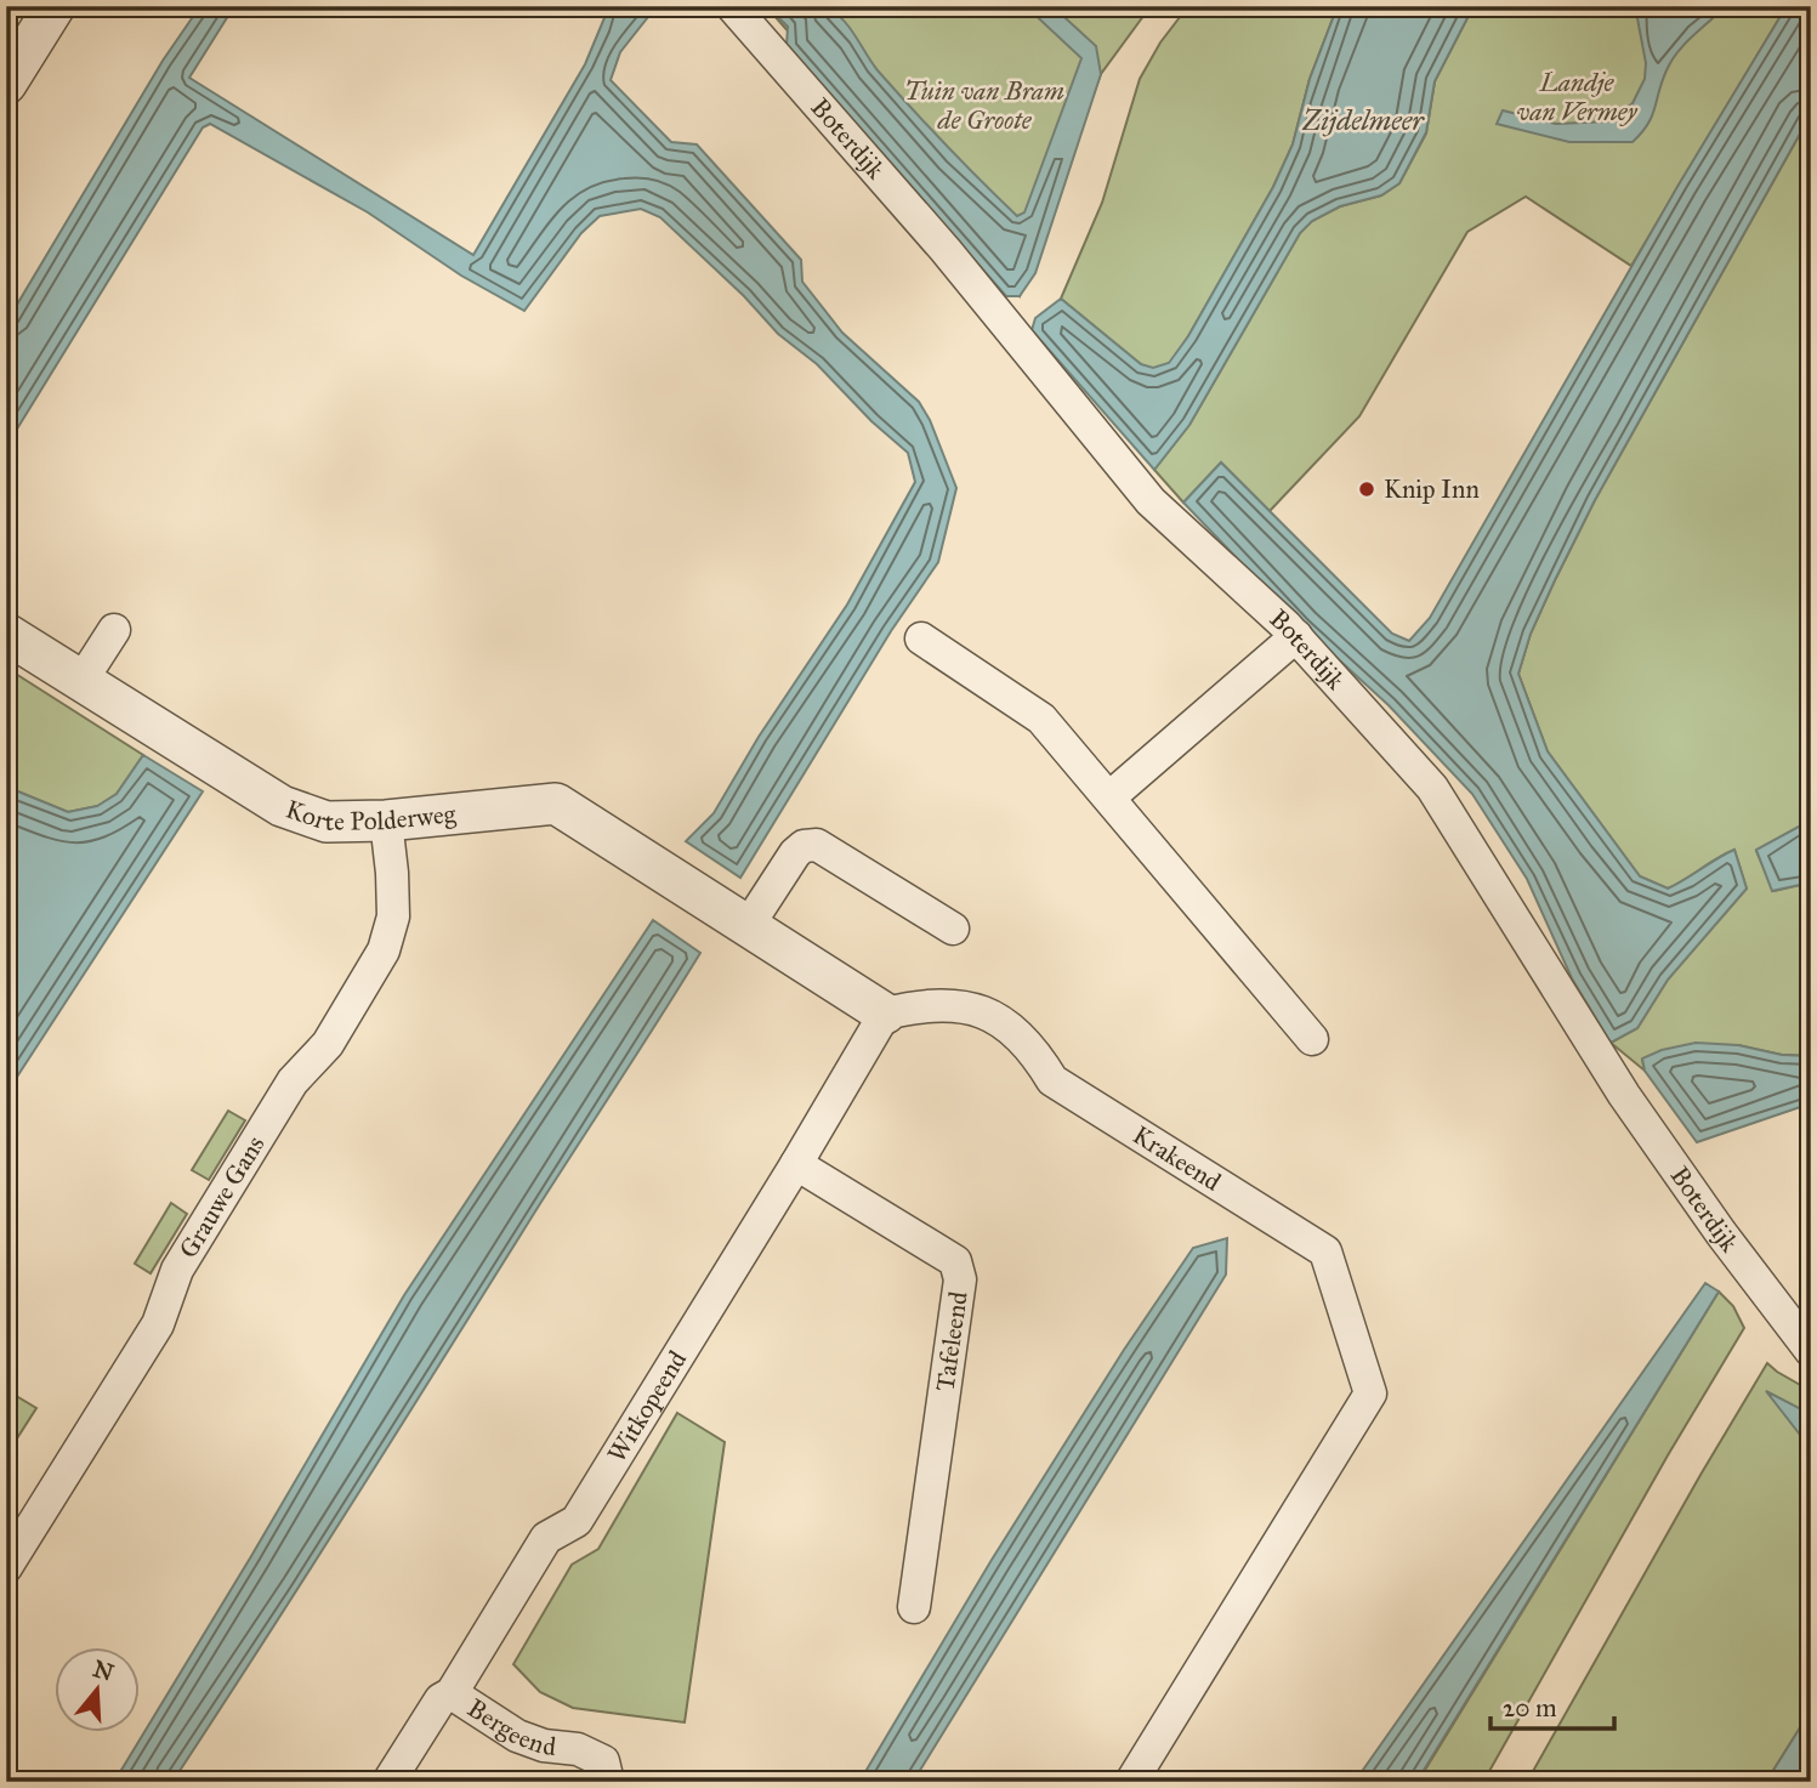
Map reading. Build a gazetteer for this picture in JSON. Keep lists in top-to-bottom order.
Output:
{
  "streets": {
    "street": [
      "Boterdijk",
      "Korte Polderweg",
      "Krakeend",
      "Grauwe Gans",
      "Tafeleend",
      "Witkopeend",
      "Bergeend"
    ]
  },
  "crossings": [
    ["Korte Polderweg", "Grauwe Gans"],
    ["Krakeend", "Witkopeend"],
    ["Tafeleend", "Witkopeend"],
    ["Witkopeend", "Bergeend"]
  ],
  "water": ["Zijdelmeer"],
  "parks": ["Landje van Vermey", "Tuin van Bram de Groote"],
  "places": ["Knip Inn"],
  "scale_bar": "20 m",
  "north": "top"
}
